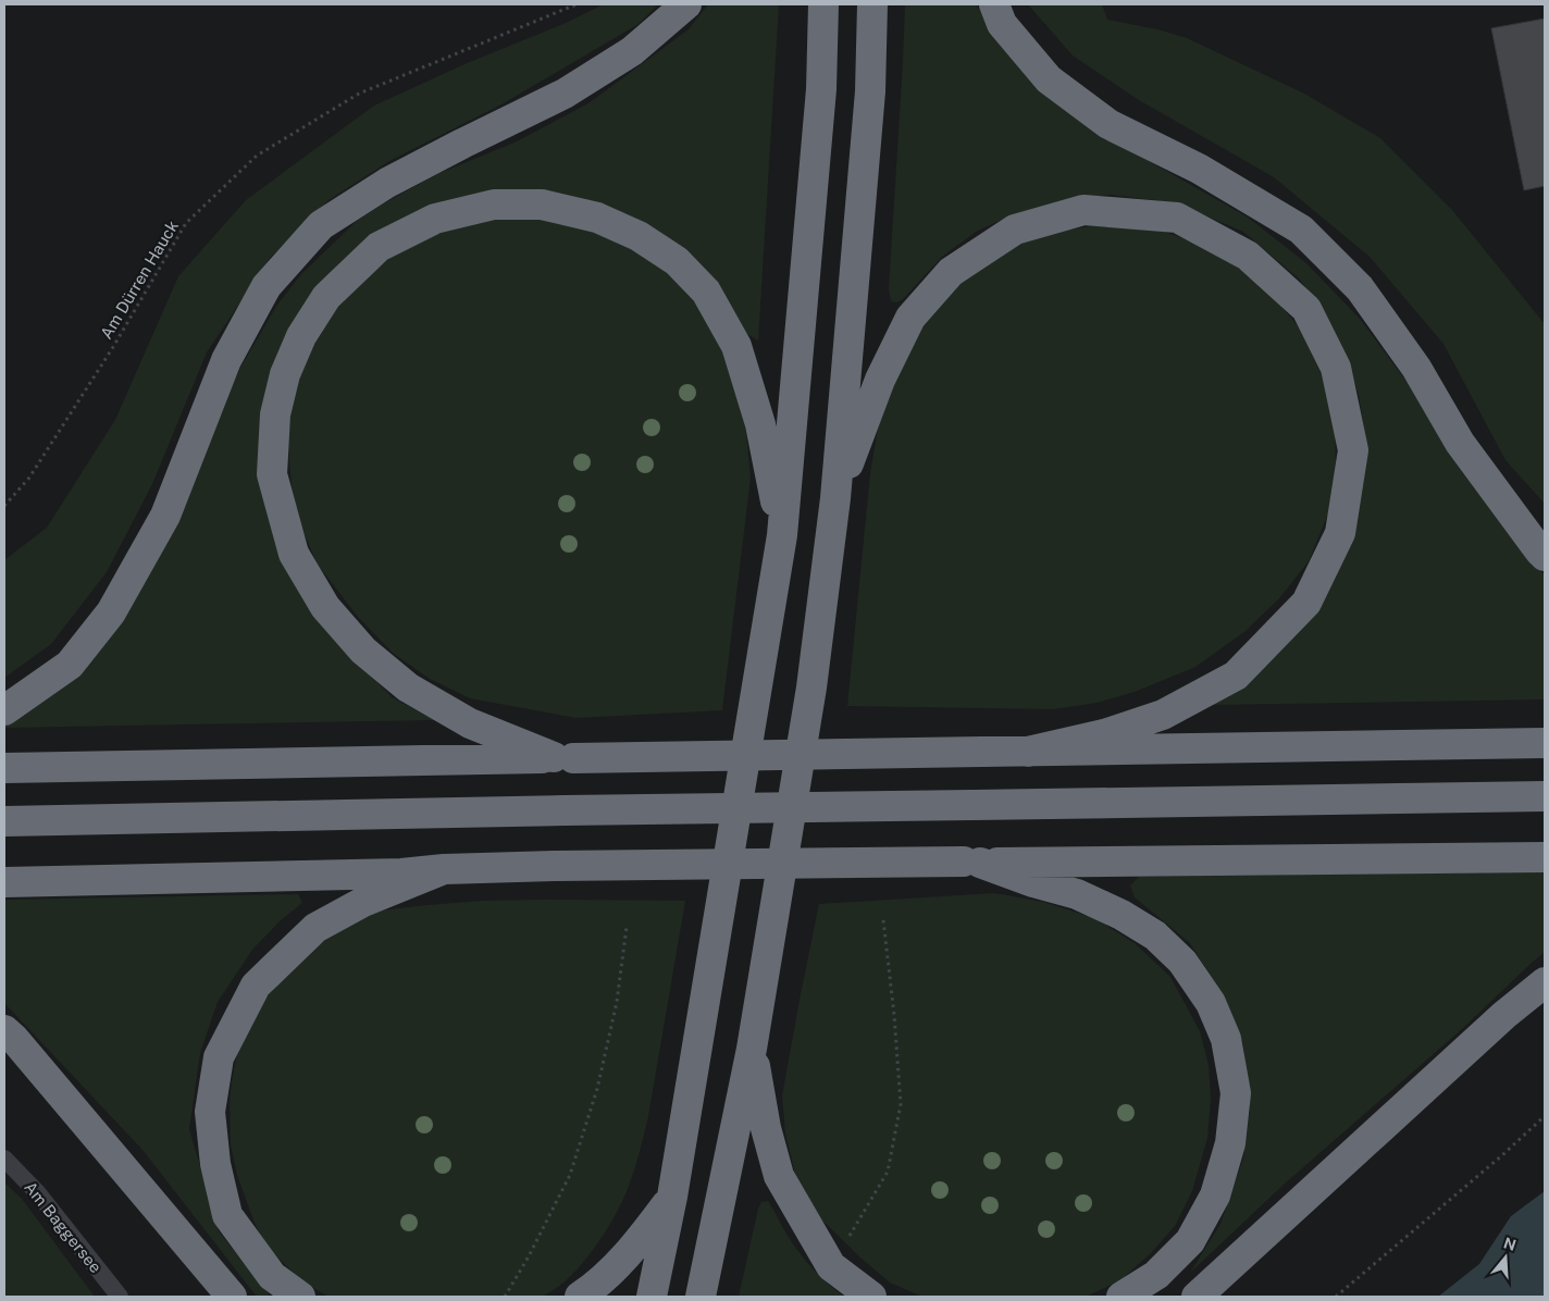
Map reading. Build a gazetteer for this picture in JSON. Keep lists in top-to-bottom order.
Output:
{
  "streets": {
    "lane": ["Am Baggersee"],
    "path": ["Am Dürren Hauck"]
  },
  "north": "top"
}
